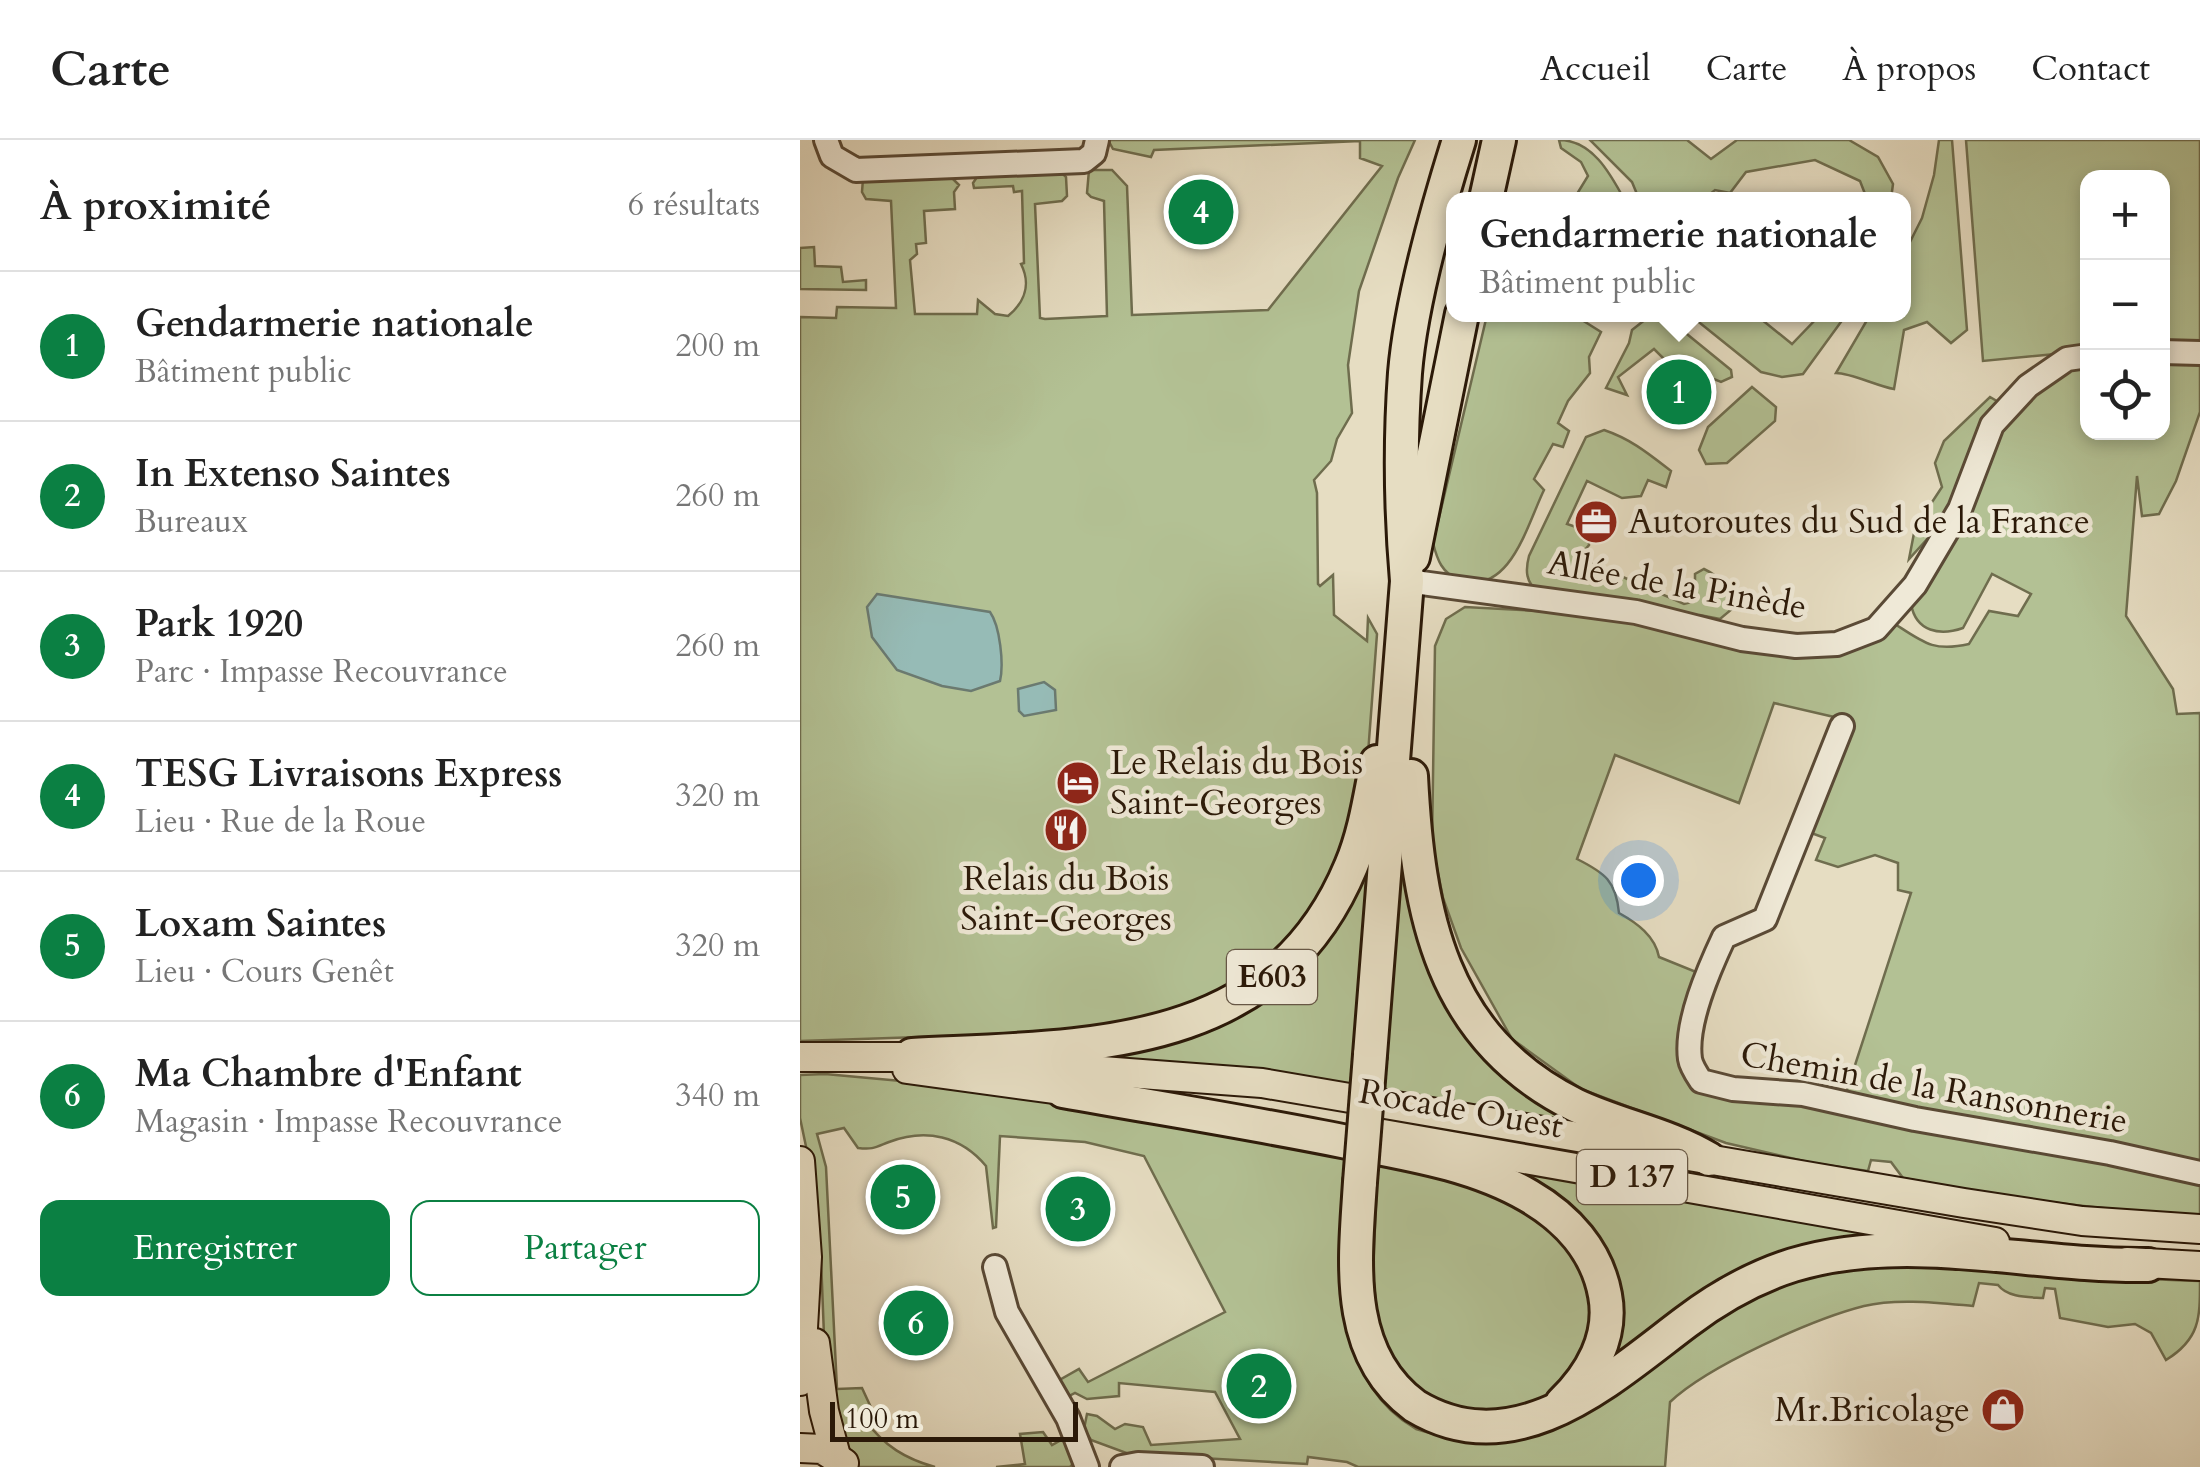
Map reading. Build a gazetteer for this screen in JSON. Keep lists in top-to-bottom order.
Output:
{
  "streets": {
    "highway": ["E603", "D 137"],
    "main road": ["Rocade Ouest"],
    "street": ["Allée de la Pinède", "Chemin de la Ransonnerie"]
  },
  "crossings": [
    ["E603", "Rocade Ouest"],
    ["E603", "D 137"],
    ["Rocade Ouest", "D 137"]
  ],
  "places": {
    "office": ["Autoroutes du Sud de la France"],
    "hotel": ["Le Relais du Bois Saint-Georges"],
    "restaurant": ["Relais du Bois Saint-Georges"],
    "shop": ["Mr.Bricolage"]
  },
  "scale_bar": "100 m",
  "page": {
    "header": "Carte",
    "nav": [
      "Accueil",
      "Carte",
      "À propos",
      "Contact"
    ],
    "heading": ["À proximité", "6 résultats"],
    "map_buttons": ["+", "−"],
    "pins": [
      "4",
      "1",
      "5",
      "3",
      "6",
      "2"
    ],
    "popup": ["Gendarmerie nationale", "Bâtiment public"],
    "list": [
      {
        "mark": "1",
        "name": "Gendarmerie nationale",
        "note": "Bâtiment public",
        "value": "200 m"
      },
      {
        "mark": "2",
        "name": "In Extenso Saintes",
        "note": "Bureaux",
        "value": "260 m"
      },
      {
        "mark": "3",
        "name": "Park 1920",
        "note": "Parc · Impasse Recouvrance",
        "value": "260 m"
      },
      {
        "mark": "4",
        "name": "TESG Livraisons Express",
        "note": "Lieu · Rue de la Roue",
        "value": "320 m"
      },
      {
        "mark": "5",
        "name": "Loxam Saintes",
        "note": "Lieu · Cours Genêt",
        "value": "320 m"
      },
      {
        "mark": "6",
        "name": "Ma Chambre d'Enfant",
        "note": "Magasin · Impasse Recouvrance",
        "value": "340 m"
      }
    ],
    "buttons": ["Enregistrer", "Partager"],
    "scale": "100 m"
  }
}
